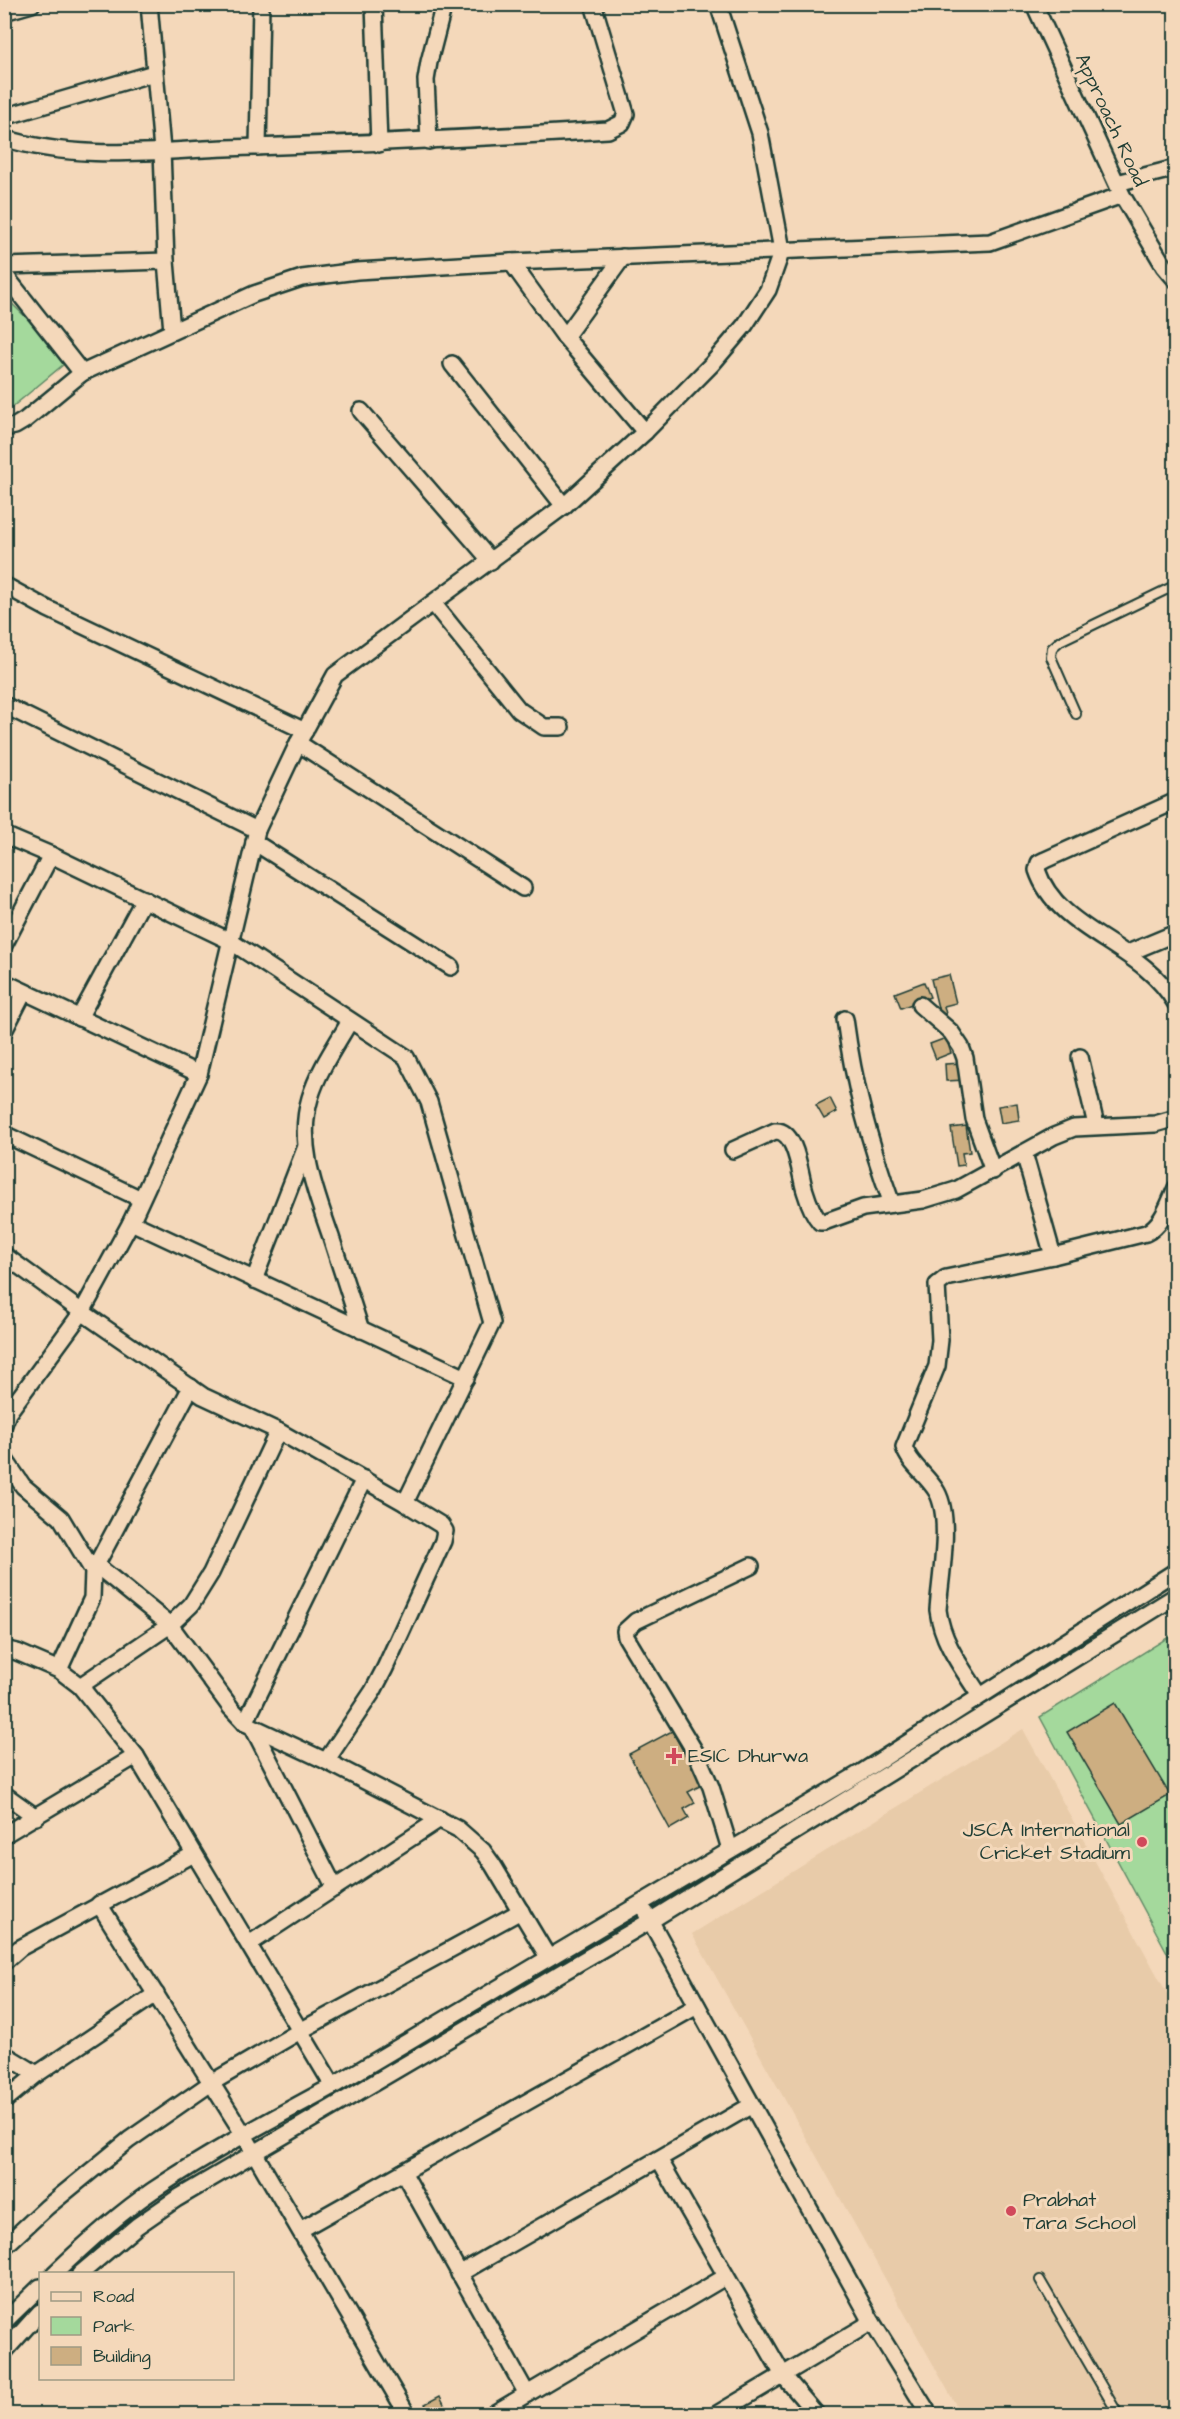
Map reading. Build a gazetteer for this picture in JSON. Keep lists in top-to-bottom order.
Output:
{
  "streets": {
    "street": ["Approach Road"]
  },
  "places": {
    "health": ["ESIC Dhurwa"],
    "other": ["JSCA International Cricket Stadium", "Prabhat Tara School"]
  },
  "legend": ["Road", "Park", "Building"]
}
